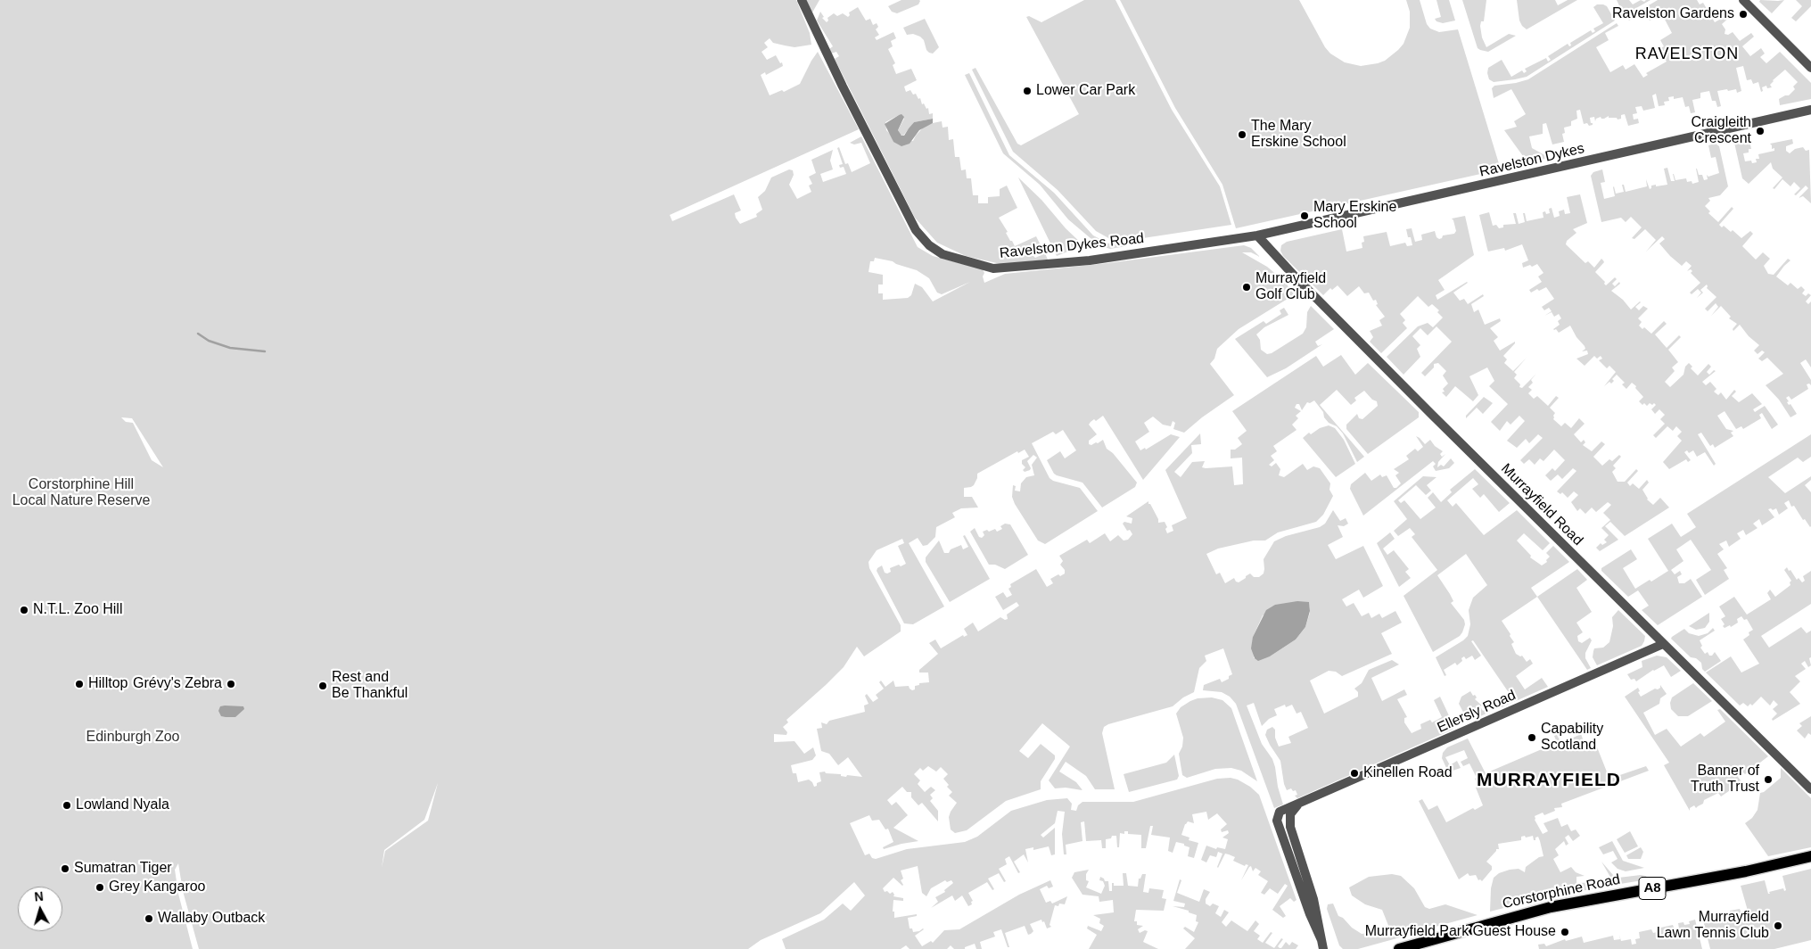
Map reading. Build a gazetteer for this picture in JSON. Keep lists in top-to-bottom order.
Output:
{
  "streets": {
    "main road": ["A8", "Corstorphine Road"],
    "street": [
      "Ravelston Dykes",
      "Ravelston Dykes Road",
      "Murrayfield Road",
      "Ellersly Road"
    ]
  },
  "crossings": [
    ["Ravelston Dykes", "Ravelston Dykes Road"],
    ["Ravelston Dykes", "Murrayfield Road"],
    ["Ravelston Dykes Road", "Murrayfield Road"],
    ["Murrayfield Road", "Ellersly Road"]
  ],
  "districts": ["RAVELSTON", "MURRAYFIELD"],
  "parks": ["Corstorphine Hill Local Nature Reserve", "Edinburgh Zoo"],
  "places": [
    "Ravelston Gardens",
    "Lower Car Park",
    "Craigleith Crescent",
    "The Mary Erskine School",
    "Mary Erskine School",
    "Murrayfield Golf Club",
    "N.T.L. Zoo Hill",
    "Hilltop",
    "Grévy's Zebra",
    "Rest and Be Thankful",
    "Capability Scotland",
    "Kinellen Road",
    "Banner of Truth Trust",
    "Lowland Nyala",
    "Sumatran Tiger",
    "Grey Kangaroo",
    "Wallaby Outback",
    "Murrayfield Lawn Tennis Club",
    "Murrayfield Park Guest House"
  ],
  "north": "top"
}
